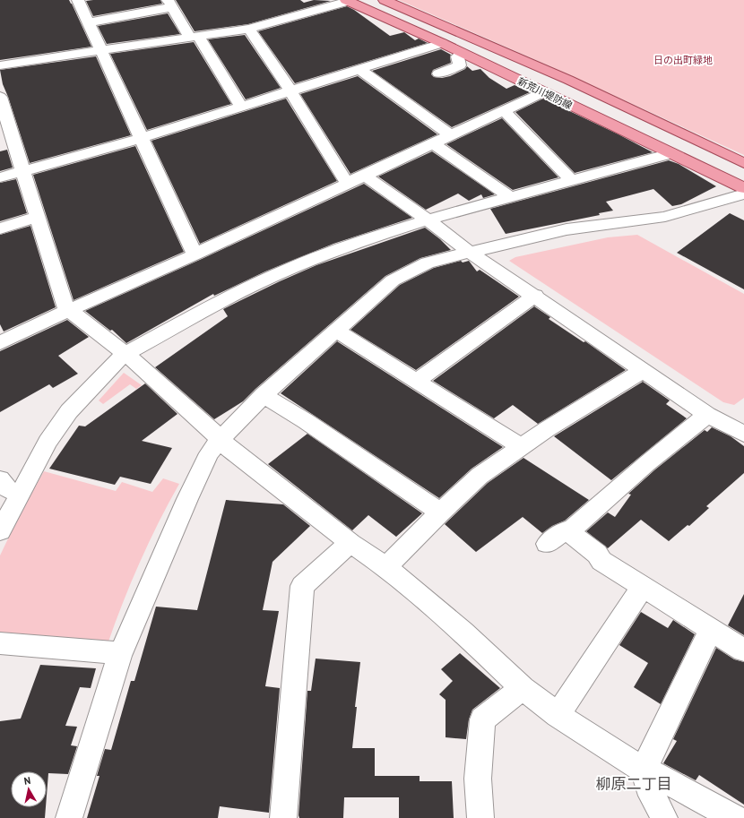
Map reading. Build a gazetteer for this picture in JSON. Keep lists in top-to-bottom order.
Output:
{
  "streets": {
    "main road": ["新荒川堤防線"]
  },
  "districts": ["柳原二丁目"],
  "parks": ["日の出町緑地"],
  "north": "top"
}
